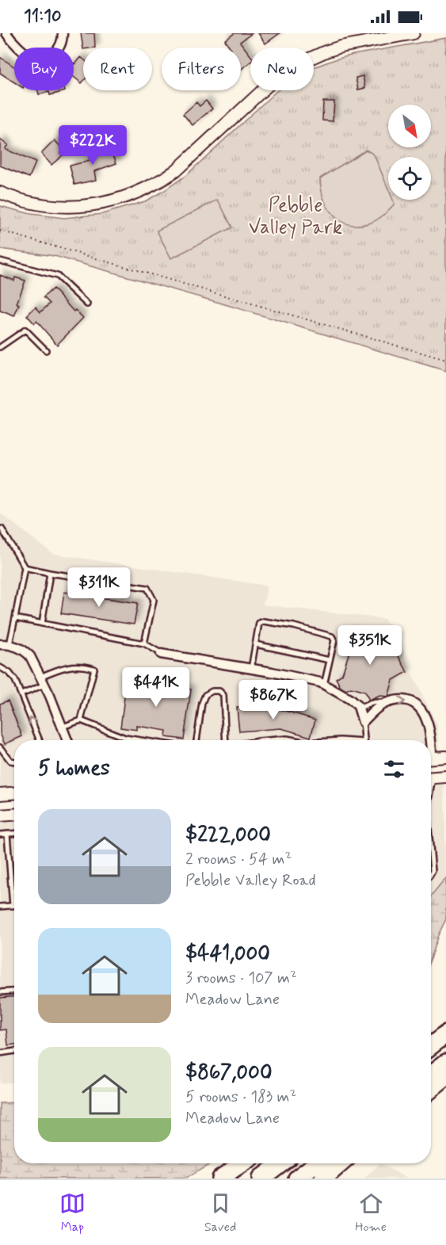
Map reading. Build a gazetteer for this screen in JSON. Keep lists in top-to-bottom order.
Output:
{
  "parks": ["Pebble Valley Park"],
  "north": "bottom right",
  "page": {
    "status": "11:10",
    "chip": [
      "Buy",
      "Rent",
      "Filters",
      "New"
    ],
    "price": [
      "$222K",
      "$311K",
      "$351K",
      "$441K",
      "$867K"
    ],
    "heading": "5 homes",
    "list": [
      {
        "name": "$222,000",
        "note": "2 rooms · 54 m² · Pebble Valley Road"
      },
      {
        "name": "$441,000",
        "note": "3 rooms · 107 m² · Meadow Lane"
      },
      {
        "name": "$867,000",
        "note": "5 rooms · 183 m² · Meadow Lane"
      }
    ],
    "tabs": ["Map", "Saved", "Home"]
  }
}
